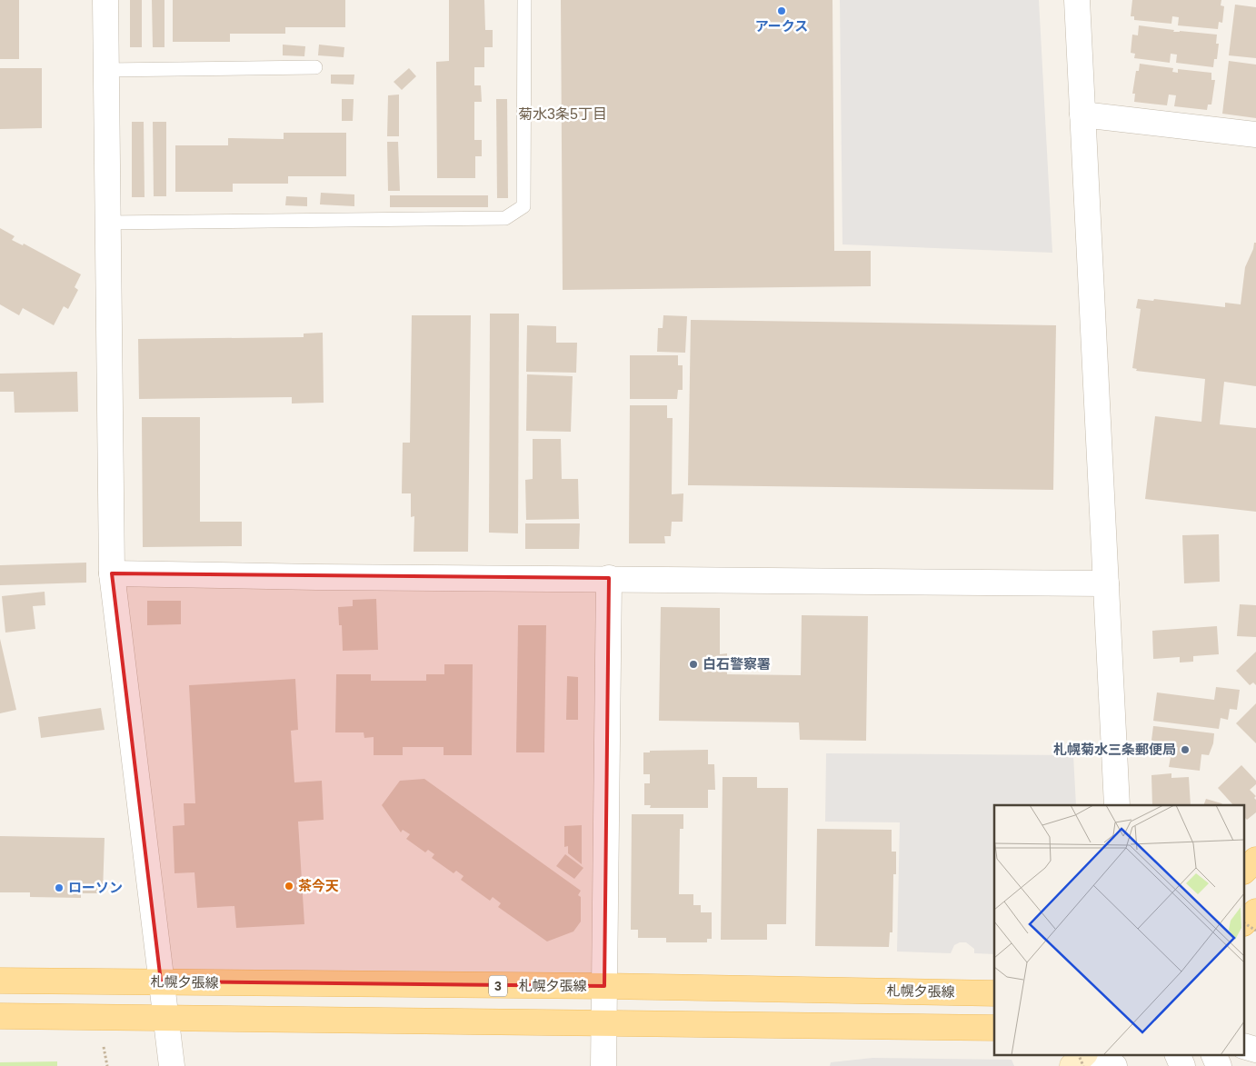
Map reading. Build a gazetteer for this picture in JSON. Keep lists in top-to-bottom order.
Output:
{
  "streets": {
    "main road": ["札幌夕張線", "3"]
  },
  "districts": ["菊水3条5丁目"],
  "places": [
    "アークス",
    "白石警察署",
    "札幌菊水三条郵便局",
    "茶今天",
    "ローソン"
  ]
}
